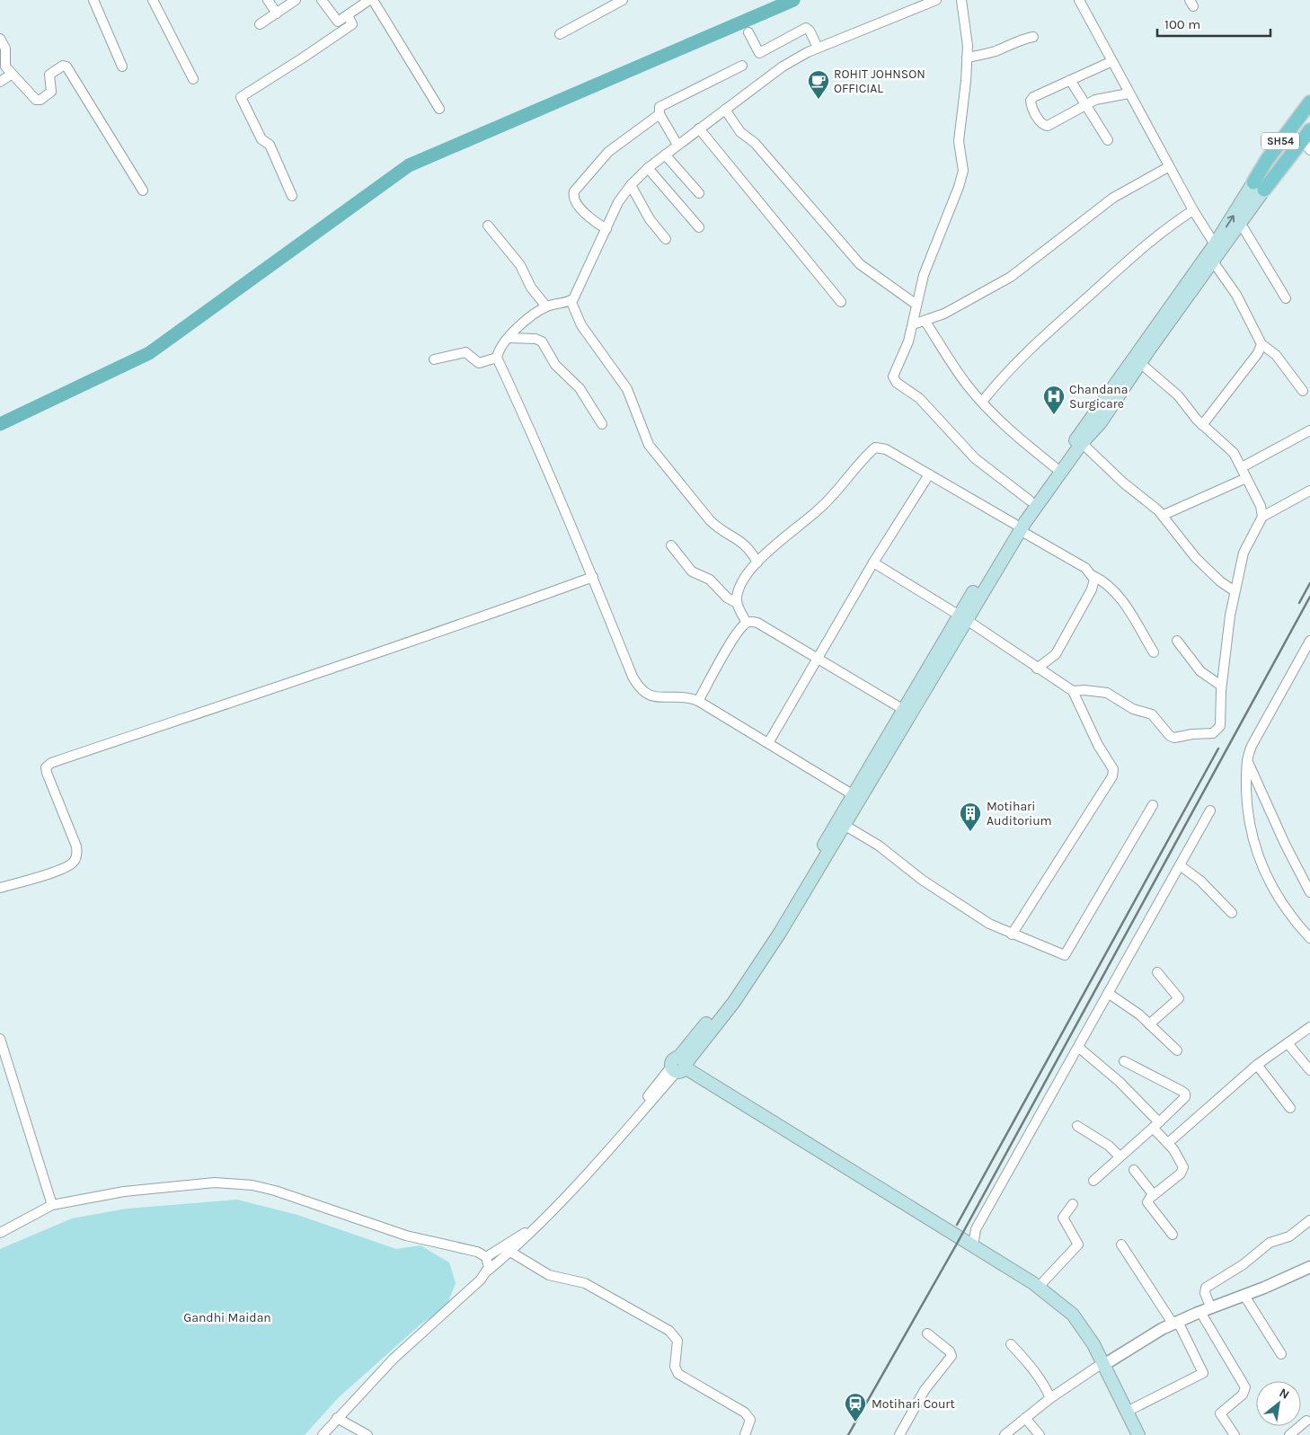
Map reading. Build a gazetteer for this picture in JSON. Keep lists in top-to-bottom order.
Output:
{
  "streets": {
    "main road": ["SH54"]
  },
  "parks": ["Gandhi Maidan"],
  "places": {
    "cafe": ["ROHIT JOHNSON OFFICIAL"],
    "hospital": ["Chandana Surgicare"],
    "building": ["Motihari Auditorium"],
    "station": ["Motihari Court"]
  },
  "scale_bar": "100 m",
  "north": "top right"
}
